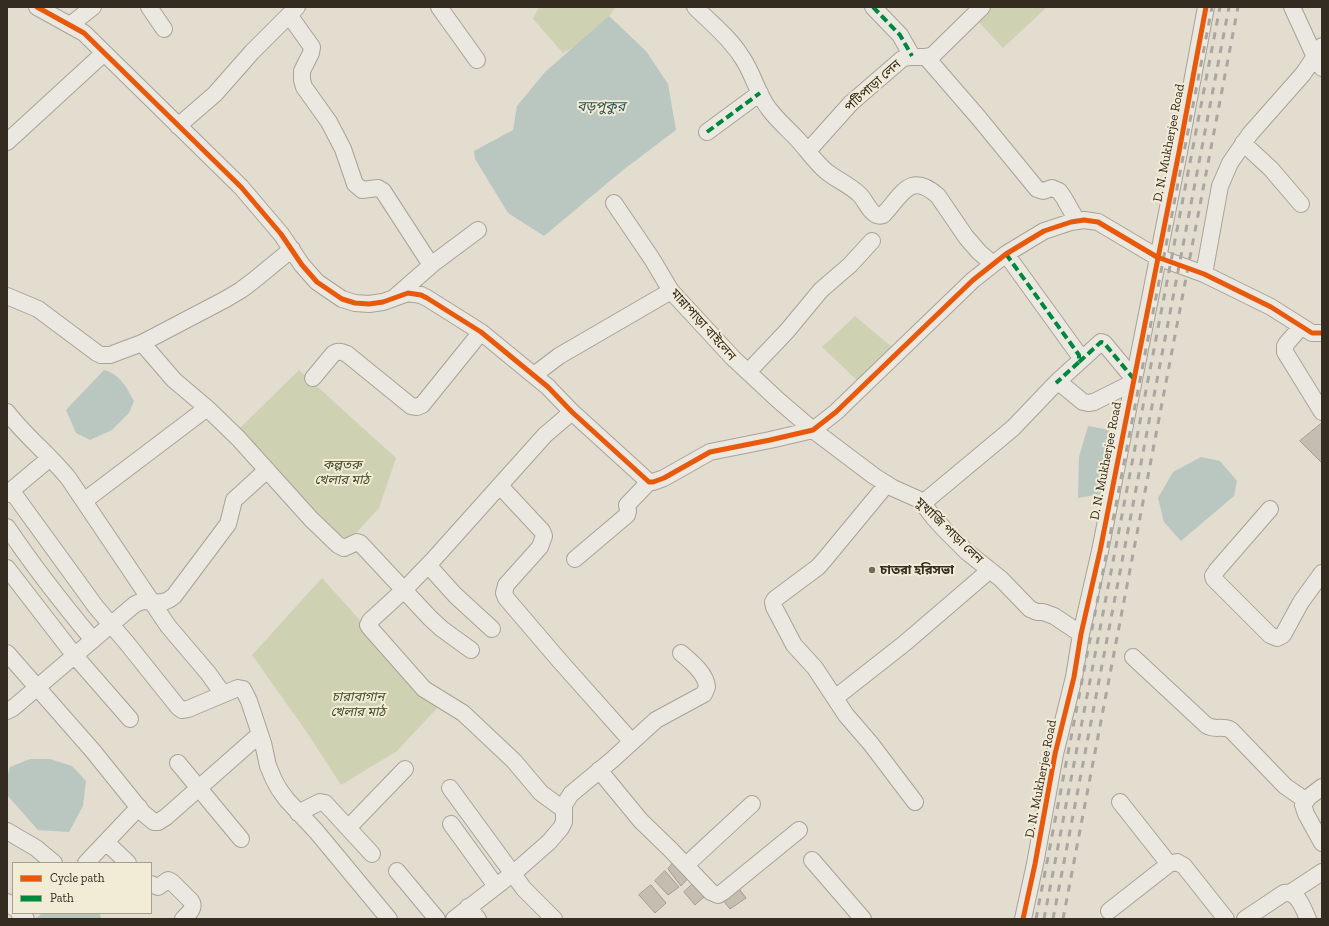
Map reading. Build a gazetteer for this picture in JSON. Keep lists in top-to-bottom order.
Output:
{
  "streets": {
    "street": [
      "পটিপাড়া লেন",
      "D. N. Mukherjee Road",
      "মান্নাপাড়া বাইলেন",
      "মুখার্জি পাড়া লেন"
    ]
  },
  "crossings": [
    ["D. N. Mukherjee Road", "মুখার্জি পাড়া লেন"],
    ["মান্নাপাড়া বাইলেন", "মুখার্জি পাড়া লেন"]
  ],
  "water": ["বড়পুকুর"],
  "parks": ["কল্পতরু খেলার মাঠ", "চারাবাগান খেলার মাঠ"],
  "places": ["চাতরা হরিসভা"],
  "legend": ["Cycle path", "Path"]
}
